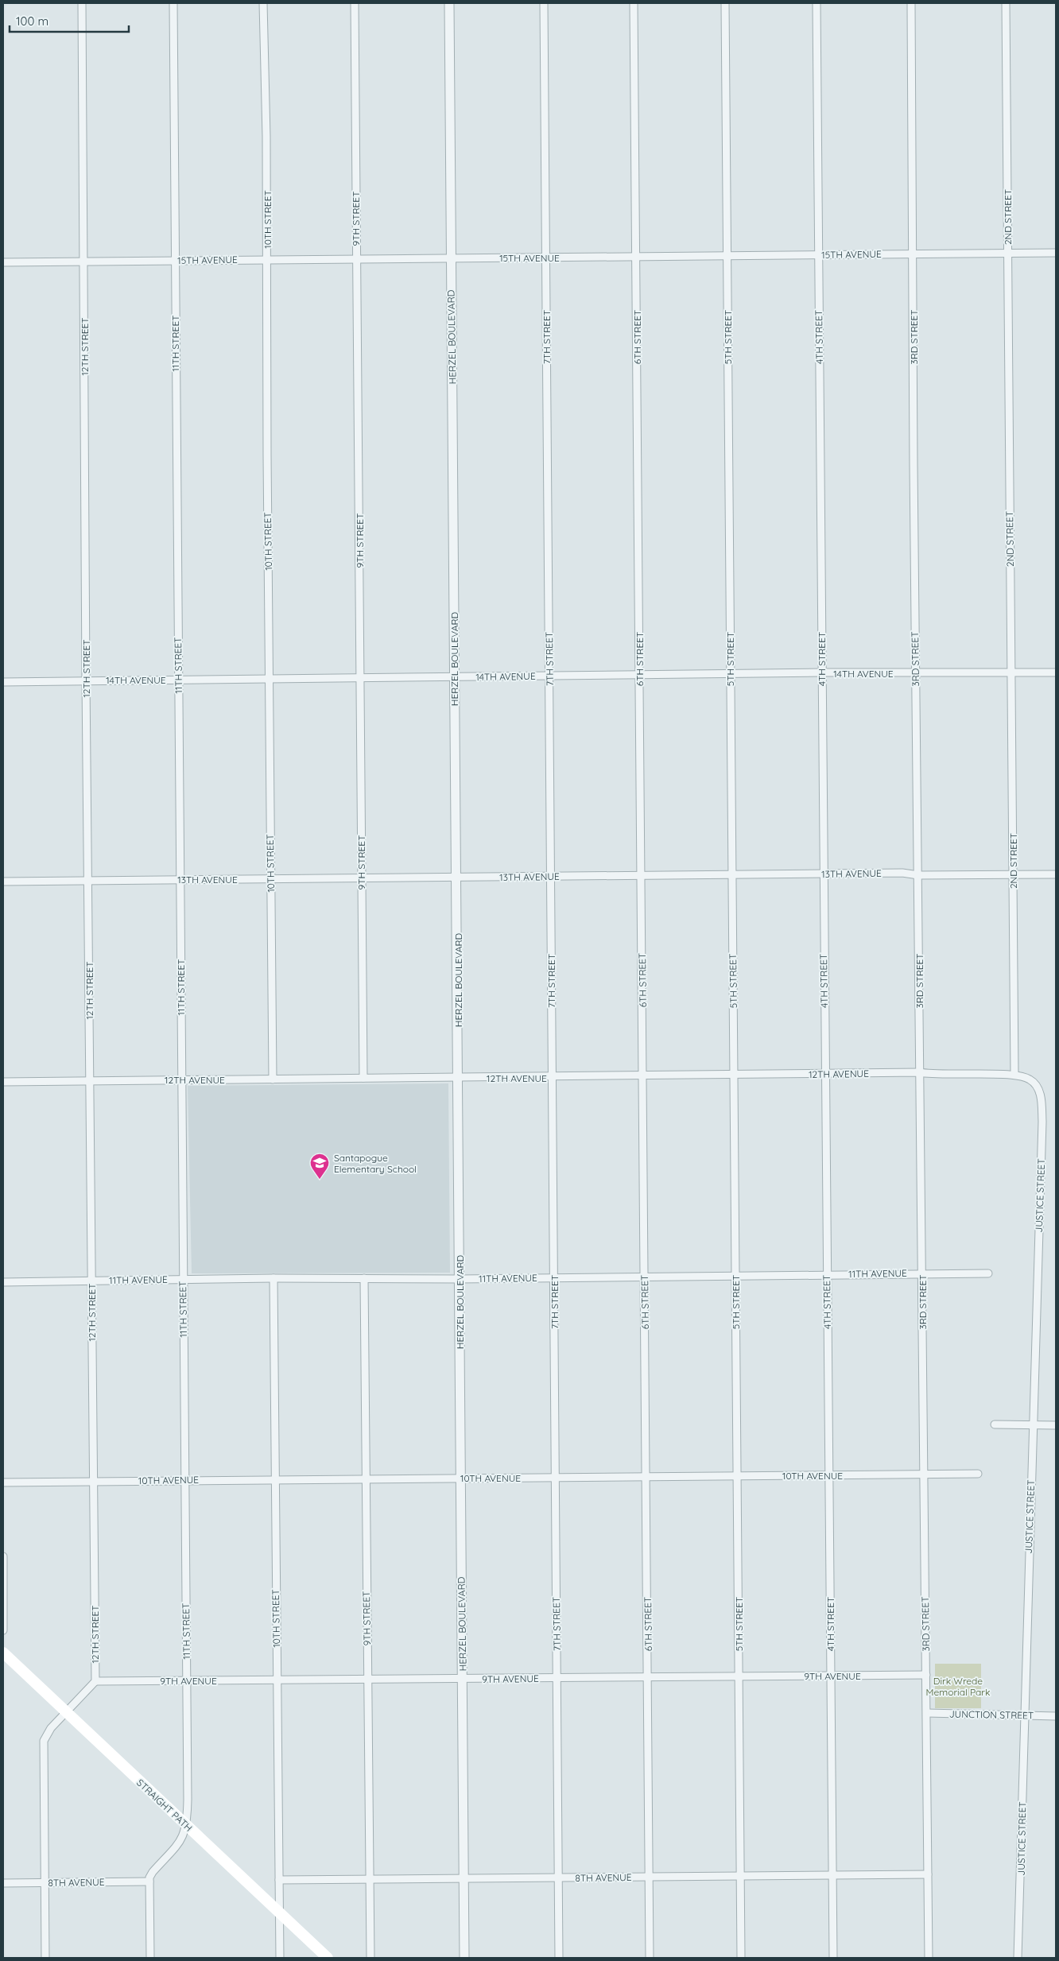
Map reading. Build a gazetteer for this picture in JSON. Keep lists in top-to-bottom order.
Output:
{
  "streets": {
    "main road": ["STRAIGHT PATH"],
    "street": [
      "2ND STREET",
      "9TH STREET",
      "10TH STREET",
      "15TH AVENUE",
      "HERZEL BOULEVARD",
      "7TH STREET",
      "6TH STREET",
      "5TH STREET",
      "4TH STREET",
      "3RD STREET",
      "11TH STREET",
      "12TH STREET",
      "14TH AVENUE",
      "13TH AVENUE",
      "12TH AVENUE",
      "JUSTICE STREET",
      "11TH AVENUE",
      "10TH AVENUE",
      "9TH AVENUE",
      "JUNCTION STREET",
      "8TH AVENUE"
    ]
  },
  "crossings": [
    ["2ND STREET", "15TH AVENUE"],
    ["2ND STREET", "14TH AVENUE"],
    ["2ND STREET", "13TH AVENUE"],
    ["2ND STREET", "12TH AVENUE"],
    ["9TH STREET", "15TH AVENUE"],
    ["9TH STREET", "14TH AVENUE"],
    ["9TH STREET", "13TH AVENUE"],
    ["9TH STREET", "12TH AVENUE"],
    ["9TH STREET", "11TH AVENUE"],
    ["9TH STREET", "10TH AVENUE"],
    ["9TH STREET", "9TH AVENUE"],
    ["9TH STREET", "8TH AVENUE"],
    ["10TH STREET", "15TH AVENUE"],
    ["10TH STREET", "14TH AVENUE"],
    ["10TH STREET", "13TH AVENUE"],
    ["10TH STREET", "12TH AVENUE"],
    ["10TH STREET", "11TH AVENUE"],
    ["10TH STREET", "10TH AVENUE"],
    ["10TH STREET", "9TH AVENUE"],
    ["10TH STREET", "STRAIGHT PATH"],
    ["10TH STREET", "8TH AVENUE"],
    ["15TH AVENUE", "HERZEL BOULEVARD"],
    ["15TH AVENUE", "7TH STREET"],
    ["15TH AVENUE", "6TH STREET"],
    ["15TH AVENUE", "5TH STREET"],
    ["15TH AVENUE", "4TH STREET"],
    ["15TH AVENUE", "3RD STREET"],
    ["15TH AVENUE", "11TH STREET"],
    ["15TH AVENUE", "12TH STREET"],
    ["HERZEL BOULEVARD", "14TH AVENUE"],
    ["HERZEL BOULEVARD", "13TH AVENUE"],
    ["HERZEL BOULEVARD", "12TH AVENUE"],
    ["HERZEL BOULEVARD", "11TH AVENUE"],
    ["HERZEL BOULEVARD", "10TH AVENUE"],
    ["HERZEL BOULEVARD", "9TH AVENUE"],
    ["HERZEL BOULEVARD", "8TH AVENUE"],
    ["7TH STREET", "14TH AVENUE"],
    ["7TH STREET", "13TH AVENUE"],
    ["7TH STREET", "12TH AVENUE"],
    ["7TH STREET", "11TH AVENUE"],
    ["7TH STREET", "10TH AVENUE"],
    ["7TH STREET", "9TH AVENUE"],
    ["7TH STREET", "8TH AVENUE"],
    ["6TH STREET", "14TH AVENUE"],
    ["6TH STREET", "13TH AVENUE"],
    ["6TH STREET", "12TH AVENUE"],
    ["6TH STREET", "11TH AVENUE"],
    ["6TH STREET", "10TH AVENUE"],
    ["6TH STREET", "9TH AVENUE"],
    ["6TH STREET", "8TH AVENUE"],
    ["5TH STREET", "14TH AVENUE"],
    ["5TH STREET", "13TH AVENUE"],
    ["5TH STREET", "12TH AVENUE"],
    ["5TH STREET", "11TH AVENUE"],
    ["5TH STREET", "10TH AVENUE"],
    ["5TH STREET", "9TH AVENUE"],
    ["5TH STREET", "8TH AVENUE"],
    ["4TH STREET", "14TH AVENUE"],
    ["4TH STREET", "13TH AVENUE"],
    ["4TH STREET", "12TH AVENUE"],
    ["4TH STREET", "11TH AVENUE"],
    ["4TH STREET", "10TH AVENUE"],
    ["4TH STREET", "9TH AVENUE"],
    ["4TH STREET", "8TH AVENUE"],
    ["3RD STREET", "14TH AVENUE"],
    ["3RD STREET", "13TH AVENUE"],
    ["3RD STREET", "12TH AVENUE"],
    ["3RD STREET", "11TH AVENUE"],
    ["3RD STREET", "10TH AVENUE"],
    ["3RD STREET", "9TH AVENUE"],
    ["3RD STREET", "JUNCTION STREET"],
    ["3RD STREET", "8TH AVENUE"],
    ["11TH STREET", "14TH AVENUE"],
    ["11TH STREET", "13TH AVENUE"],
    ["11TH STREET", "12TH AVENUE"],
    ["11TH STREET", "11TH AVENUE"],
    ["11TH STREET", "10TH AVENUE"],
    ["11TH STREET", "9TH AVENUE"],
    ["11TH STREET", "STRAIGHT PATH"],
    ["11TH STREET", "8TH AVENUE"],
    ["12TH STREET", "14TH AVENUE"],
    ["12TH STREET", "13TH AVENUE"],
    ["12TH STREET", "12TH AVENUE"],
    ["12TH STREET", "11TH AVENUE"],
    ["12TH STREET", "10TH AVENUE"],
    ["12TH STREET", "9TH AVENUE"],
    ["12TH AVENUE", "JUSTICE STREET"],
    ["JUSTICE STREET", "JUNCTION STREET"]
  ],
  "parks": ["Dirk Wrede Memorial Park"],
  "places": {
    "school or university": ["Santapogue Elementary School"]
  },
  "scale_bar": "100 m"
}
